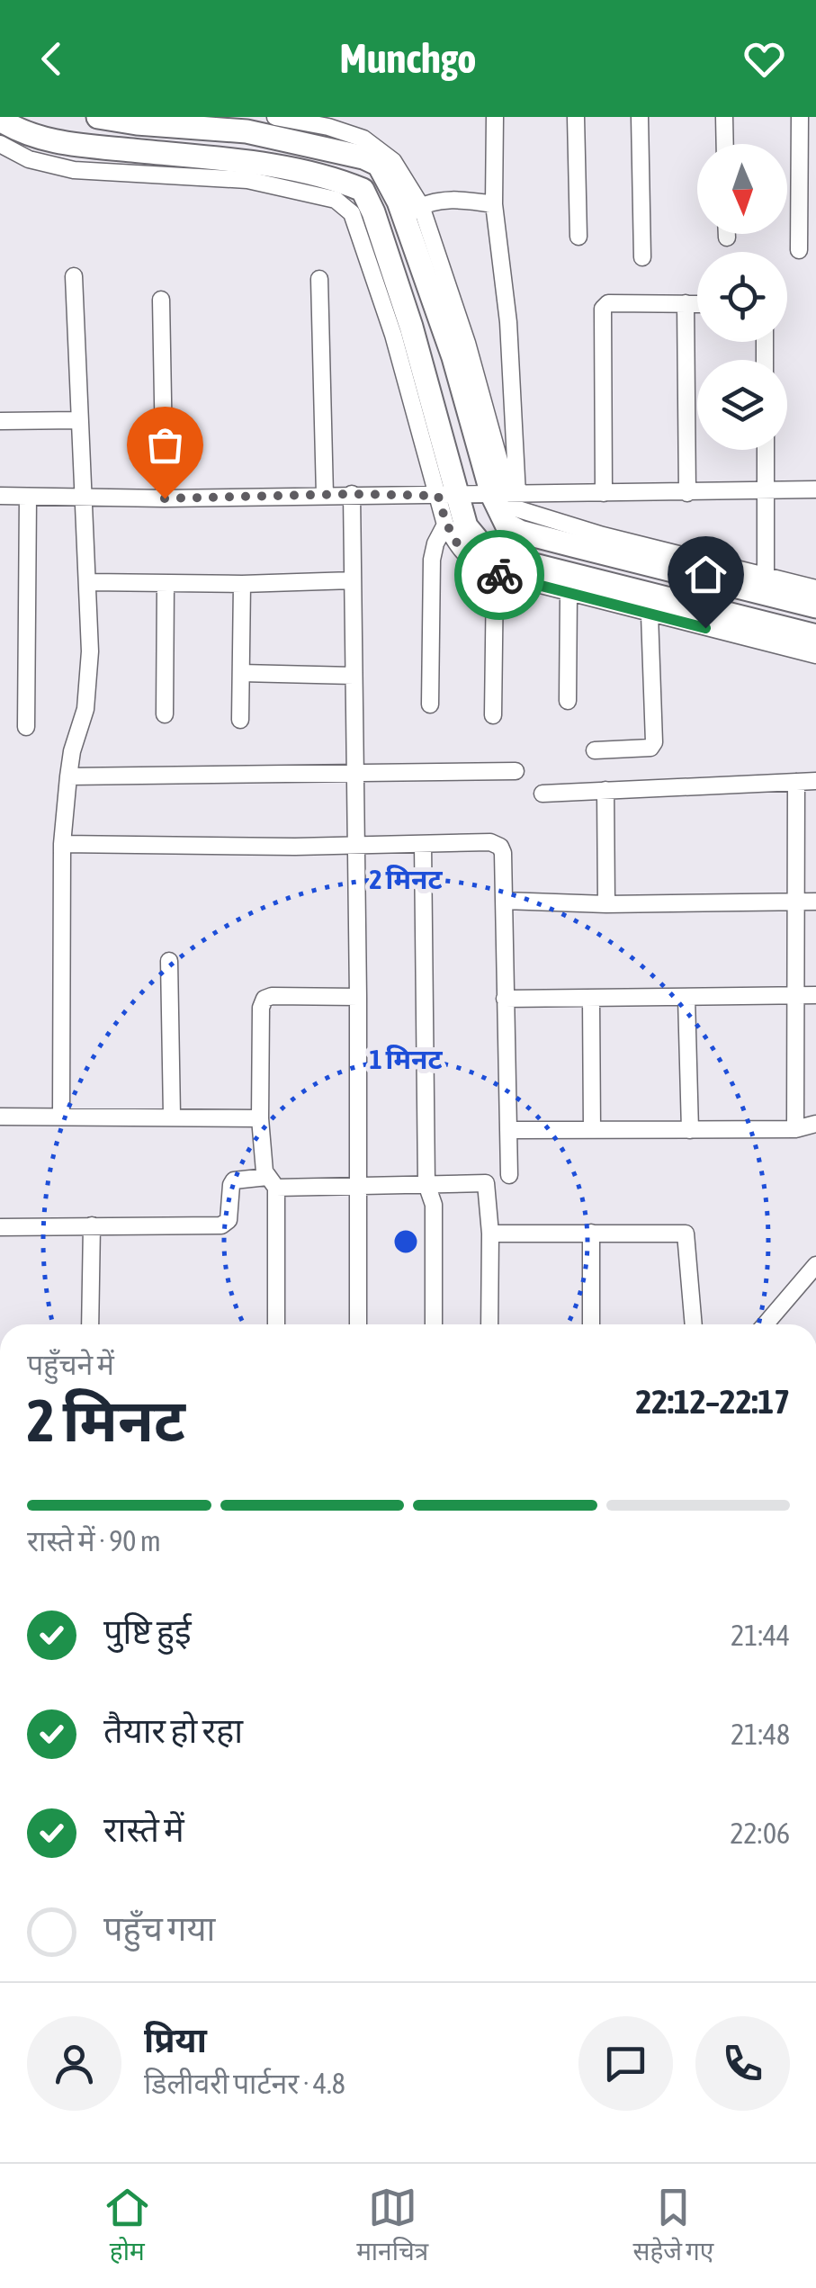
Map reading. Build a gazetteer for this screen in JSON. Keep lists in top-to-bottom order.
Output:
{
  "north": "bottom",
  "page": {
    "header": "Munchgo",
    "heading": ["2 मिनट", "पहुँचने में", "22:12–22:17"],
    "panel": ["प्रिया", "डिलीवरी पार्टनर · 4.8"],
    "bar": "रास्ते में · 90 m",
    "list": [
      ["पुष्टि हुई", "21:44"],
      ["तैयार हो रहा", "21:48"],
      ["रास्ते में", "22:06"],
      "पहुँच गया"
    ],
    "tabs": ["होम", "मानचित्र", "सहेजे गए"]
  },
  "rings": ["2 मिनट", "1 मिनट"]
}
